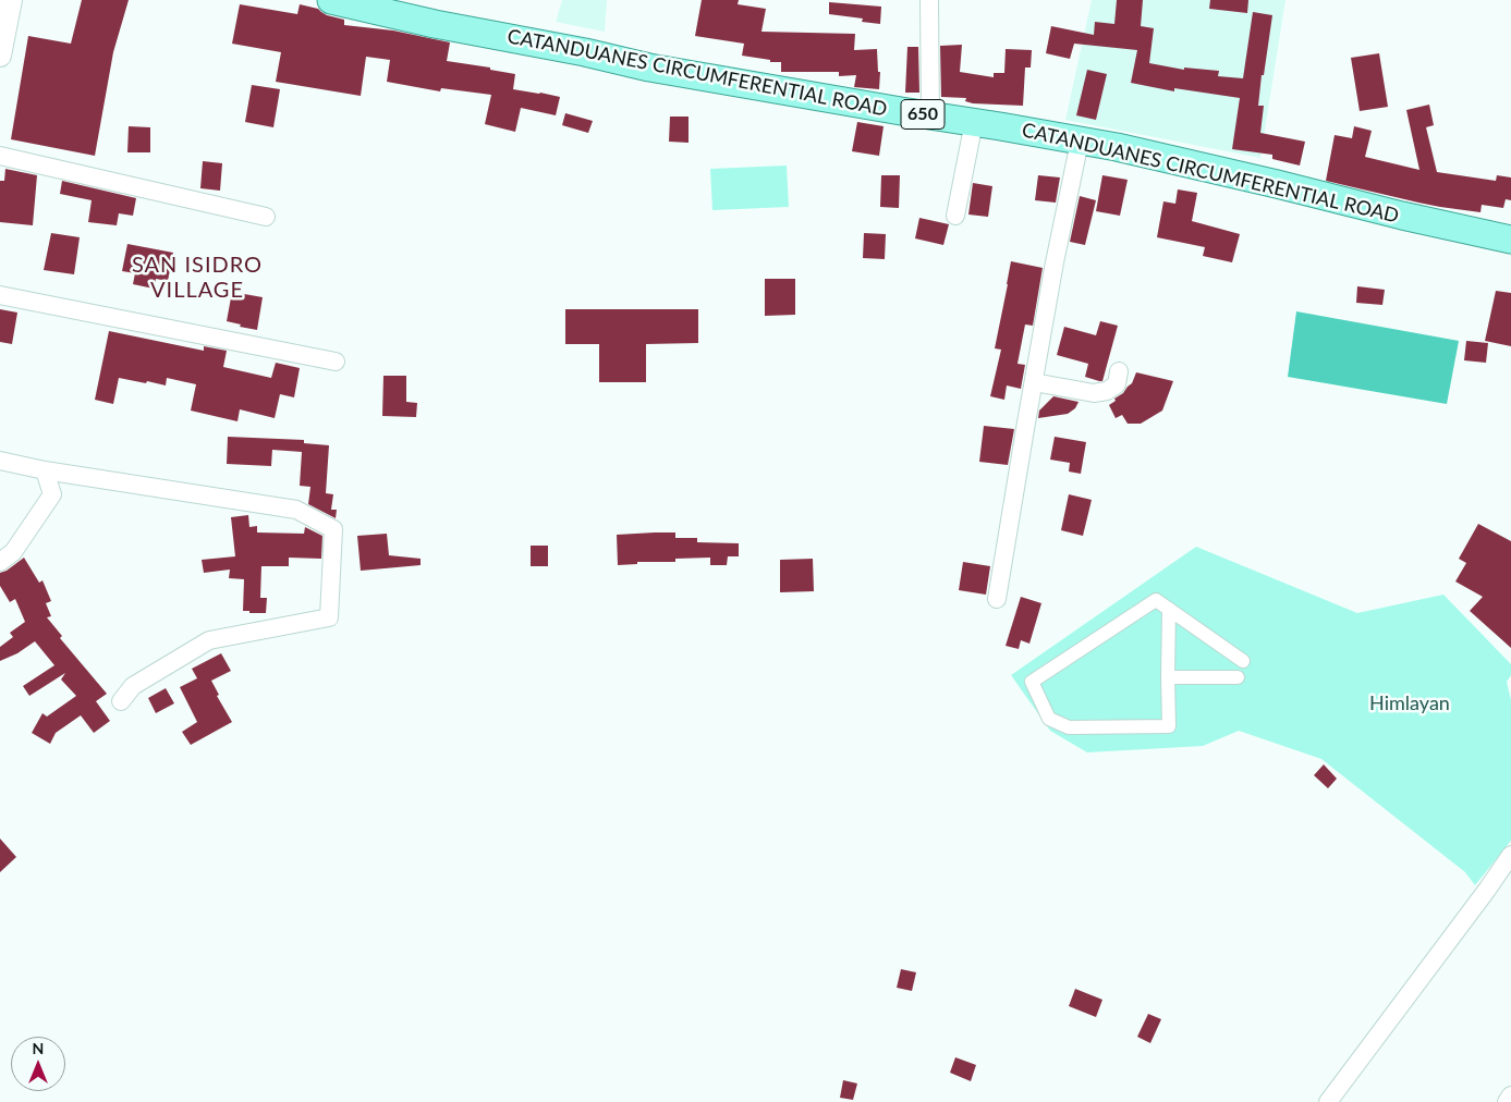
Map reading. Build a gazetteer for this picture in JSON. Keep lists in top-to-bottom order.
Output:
{
  "streets": {
    "main road": ["CATANDUANES CIRCUMFERENTIAL ROAD", "650"]
  },
  "districts": ["SAN ISIDRO VILLAGE"],
  "parks": ["Himlayan"],
  "north": "top"
}
